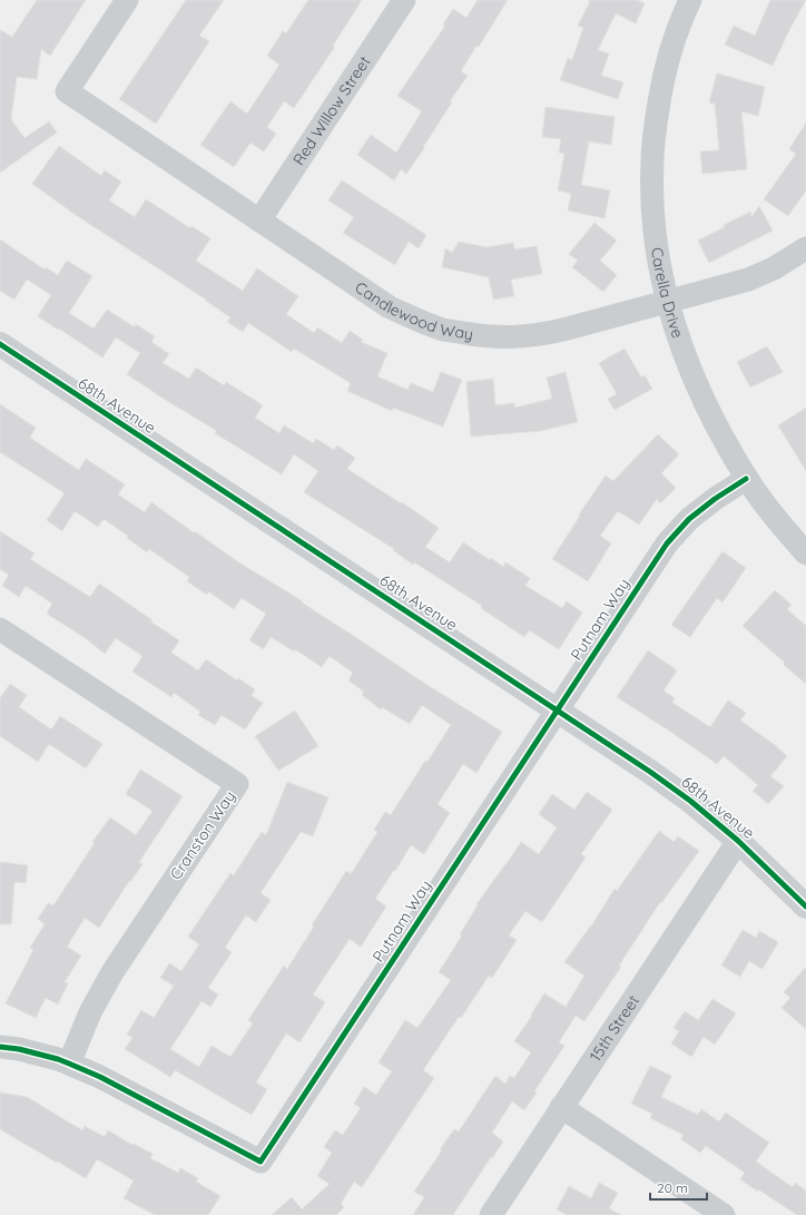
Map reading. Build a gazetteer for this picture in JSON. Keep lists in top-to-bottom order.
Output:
{
  "streets": {
    "street": [
      "Red Willow Street",
      "Carella Drive",
      "Candlewood Way",
      "68th Avenue",
      "Putnam Way",
      "Cranston Way",
      "15th Street"
    ]
  },
  "crossings": [
    ["Red Willow Street", "Candlewood Way"],
    ["Carella Drive", "Candlewood Way"],
    ["Carella Drive", "Putnam Way"],
    ["68th Avenue", "Putnam Way"],
    ["68th Avenue", "15th Street"],
    ["Putnam Way", "Cranston Way"]
  ],
  "scale_bar": "20 m"
}
